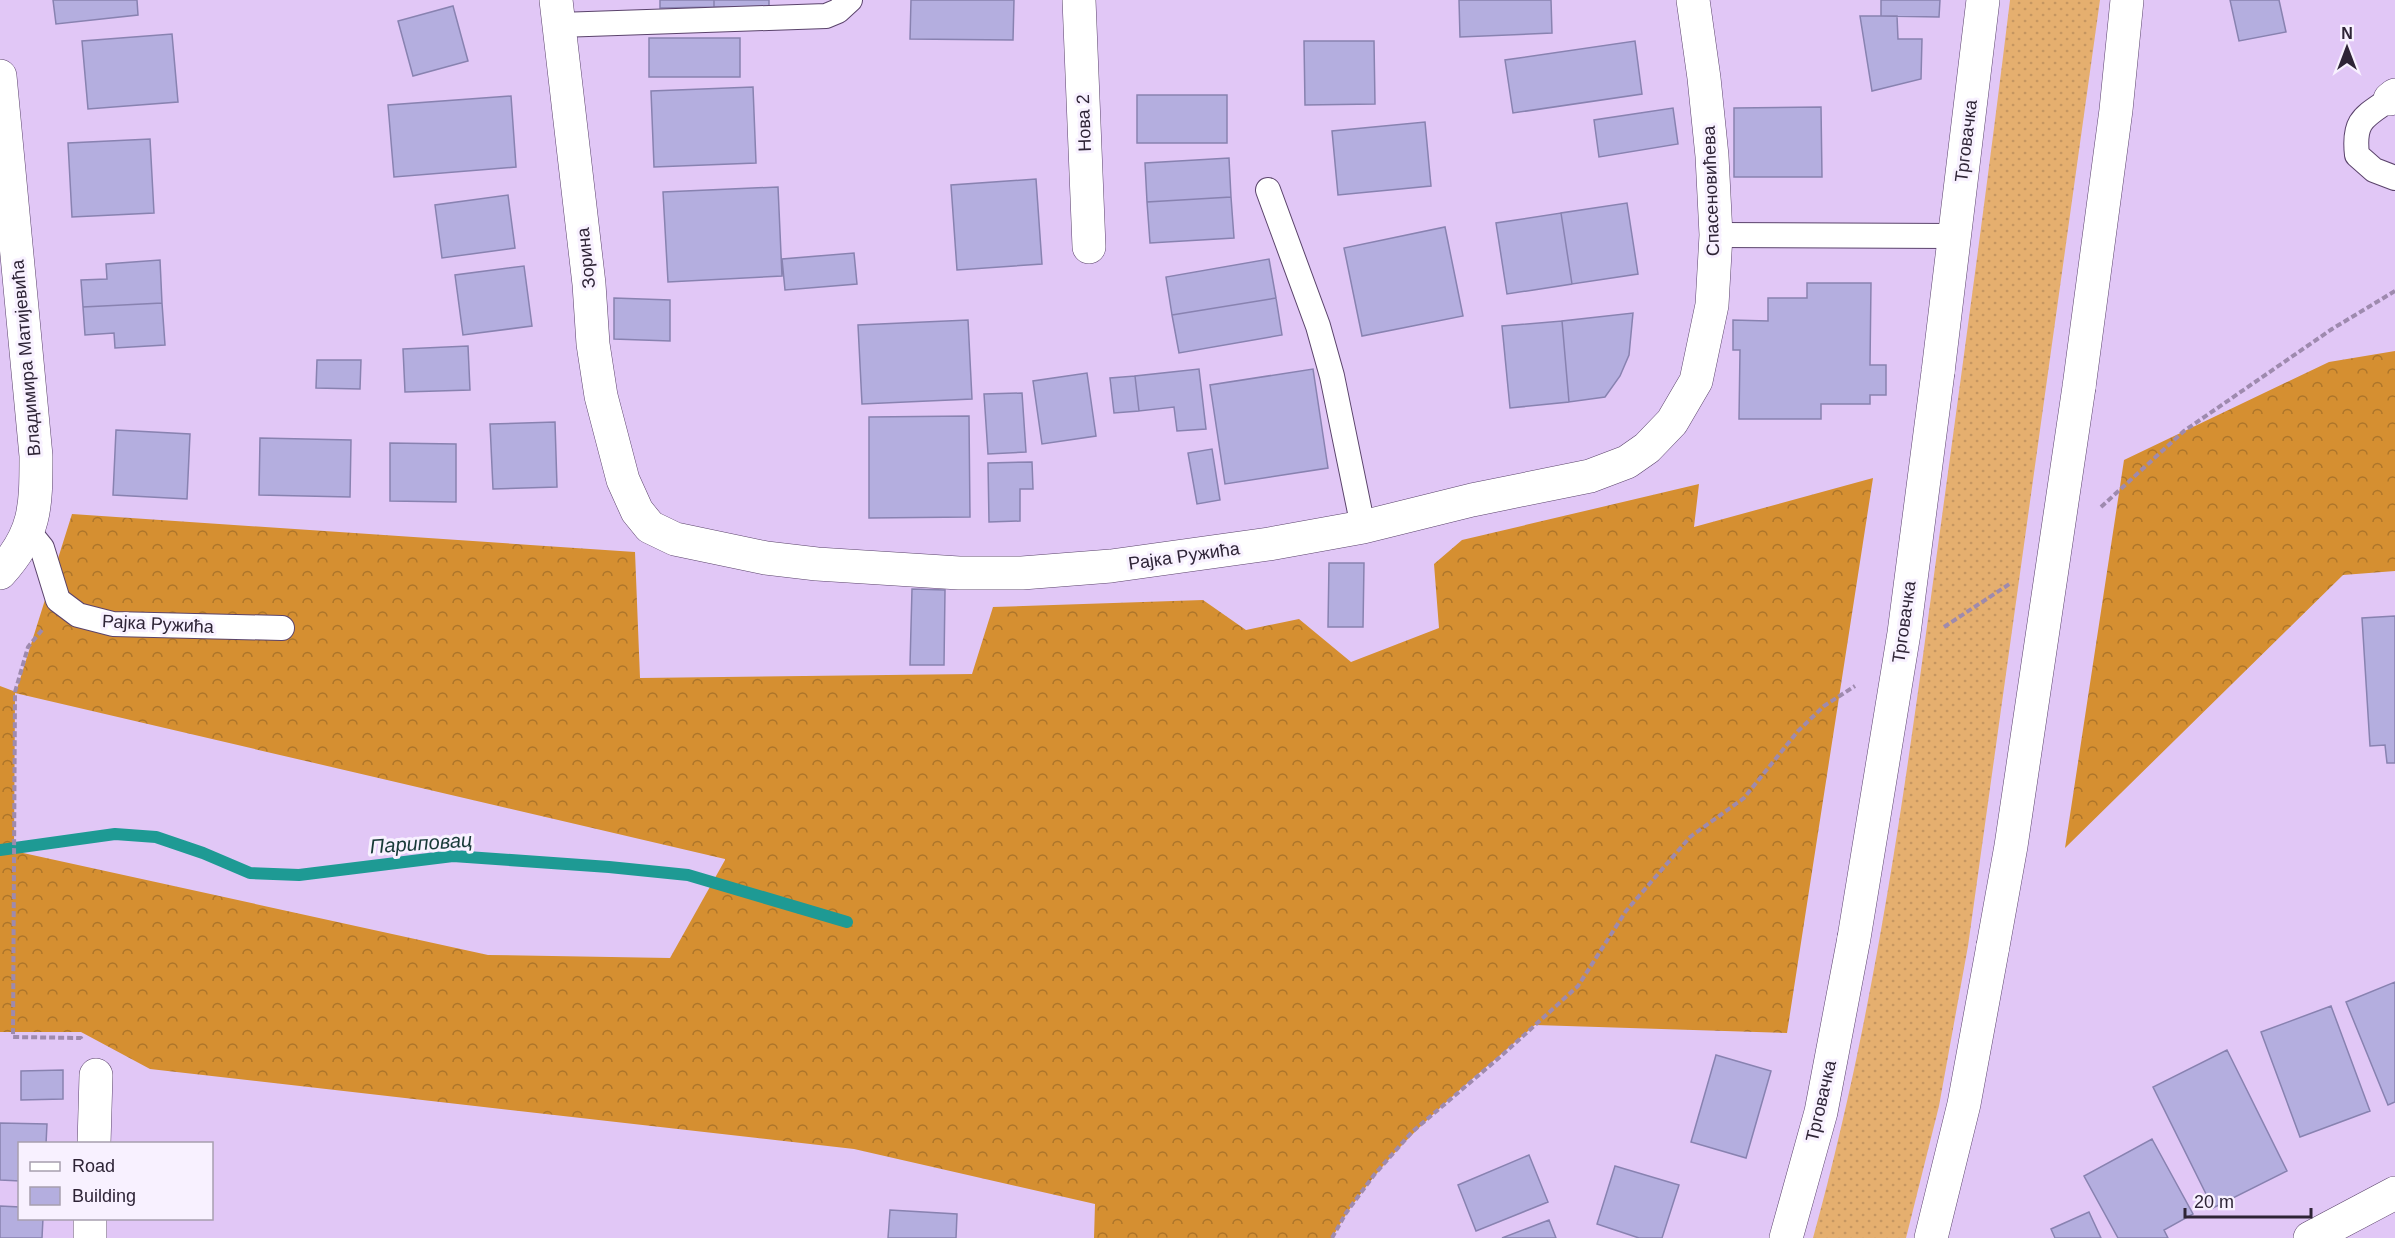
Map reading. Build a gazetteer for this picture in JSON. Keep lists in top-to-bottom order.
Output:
{
  "streets": {
    "street": [
      "Нова 2",
      "Трговачка",
      "Спасеновићева",
      "Зорина",
      "Владимира Матијевића",
      "Рајка Ружића"
    ]
  },
  "crossings": [
    ["Спасеновићева", "Рајка Ружића"],
    ["Зорина", "Рајка Ружића"]
  ],
  "water": ["Париповац"],
  "legend": ["Road", "Building"],
  "scale_bar": "20 m",
  "north": "top"
}
